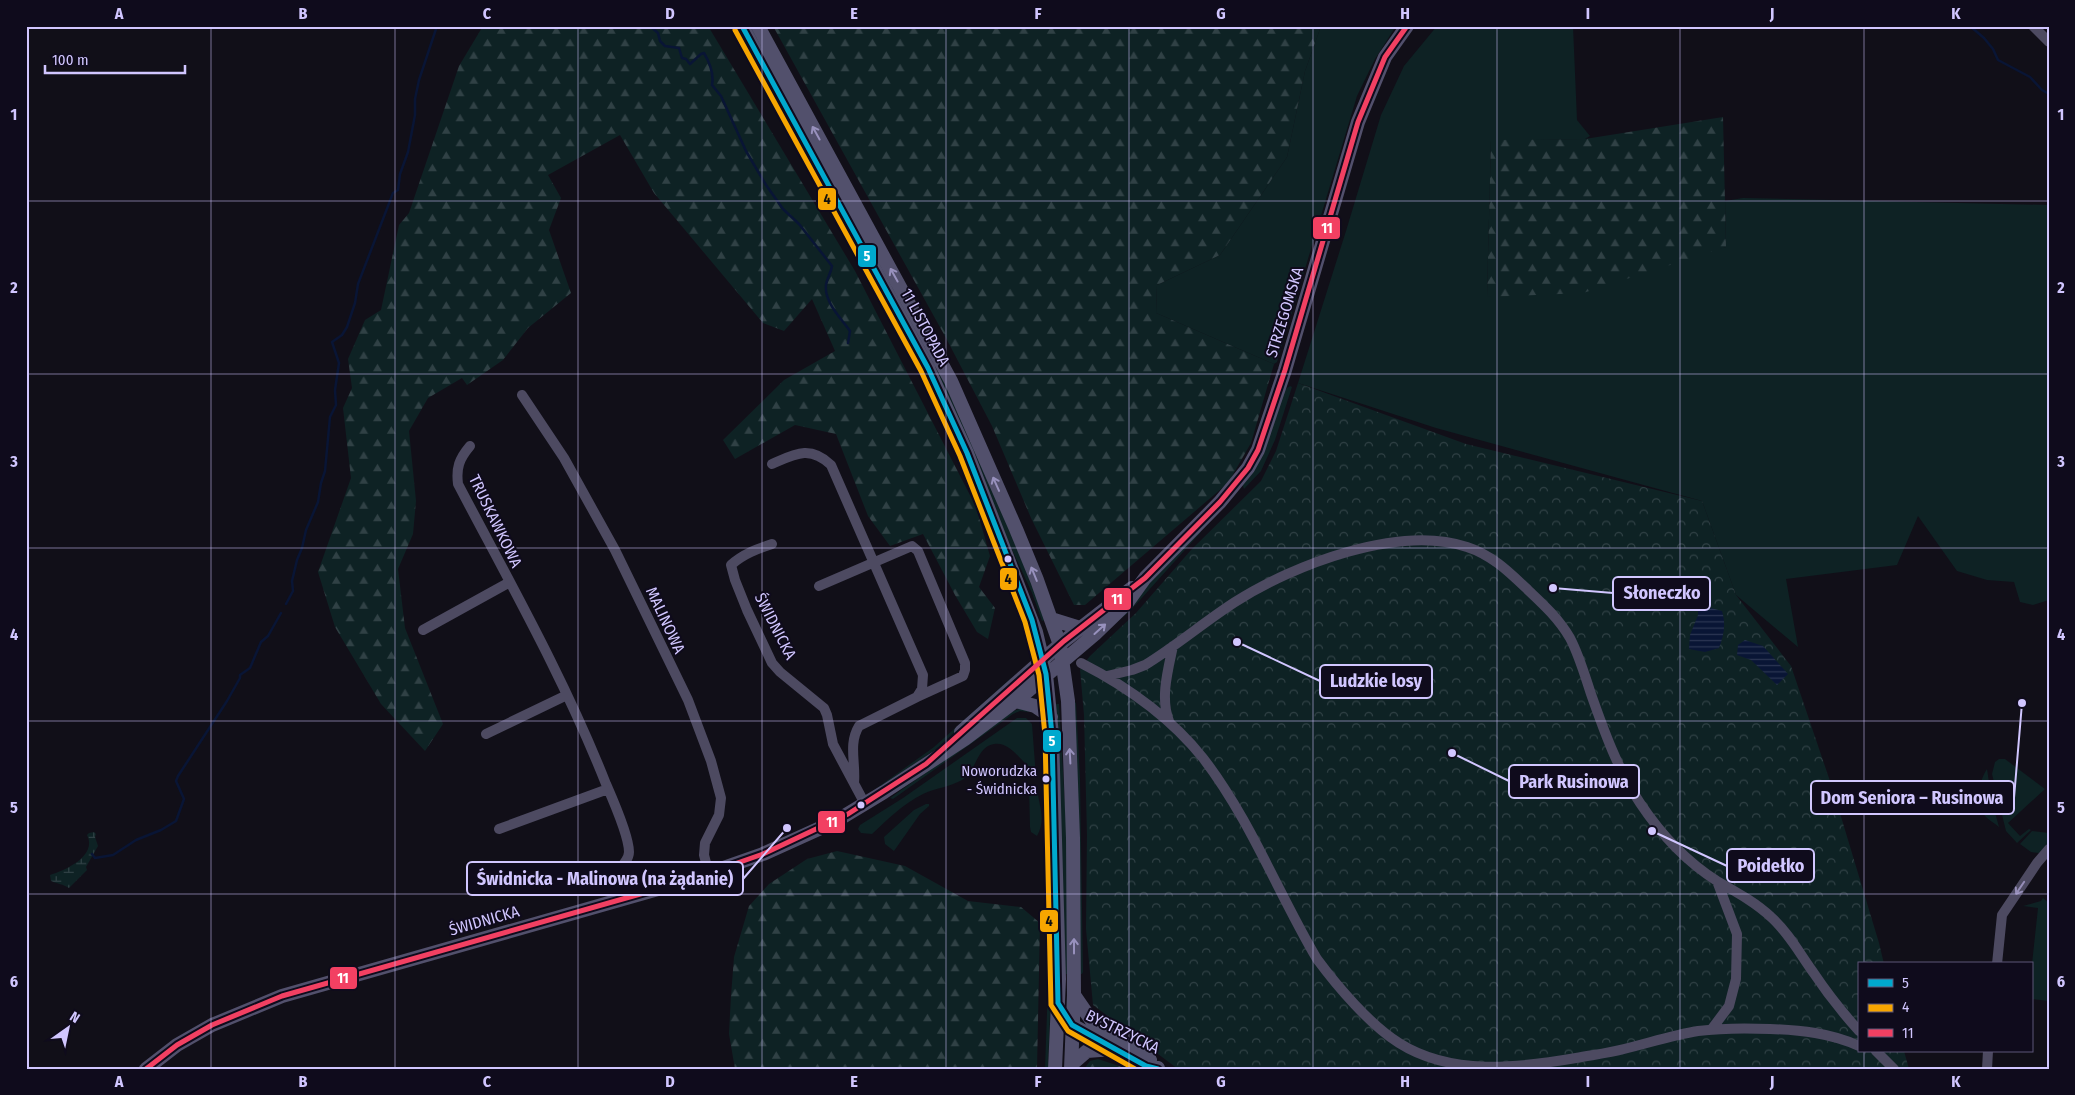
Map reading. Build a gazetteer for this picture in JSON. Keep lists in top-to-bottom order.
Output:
{
  "streets": {
    "main road": [
      "STRZEGOMSKA",
      "11 LISTOPADA",
      "ŚWIDNICKA",
      "BYSTRZYCKA"
    ],
    "street": ["TRUSKAWKOWA", "MALINOWA"]
  },
  "crossings": [
    ["STRZEGOMSKA", "11 LISTOPADA"],
    ["STRZEGOMSKA", "ŚWIDNICKA"],
    ["11 LISTOPADA", "ŚWIDNICKA"],
    ["11 LISTOPADA", "BYSTRZYCKA"],
    ["TRUSKAWKOWA", "ŚWIDNICKA"],
    ["MALINOWA", "ŚWIDNICKA"]
  ],
  "places": [
    "Słoneczko",
    "Ludzkie losy",
    "Dom Seniora – Rusinowa",
    "Park Rusinowa",
    "Noworudzka - Świdnicka",
    "Świdnicka - Malinowa (na żądanie)",
    "Poidełko"
  ],
  "lines": ["transit line 5", "transit line 11", "transit line 4"],
  "legend": ["5", "4", "11"],
  "scale_bar": "100 m",
  "north": "top right",
  "grid": {
    "columns": [
      "A",
      "B",
      "C",
      "D",
      "E",
      "F",
      "G",
      "H",
      "I",
      "J",
      "K"
    ],
    "rows": [
      "1",
      "2",
      "3",
      "4",
      "5",
      "6"
    ]
  }
}
